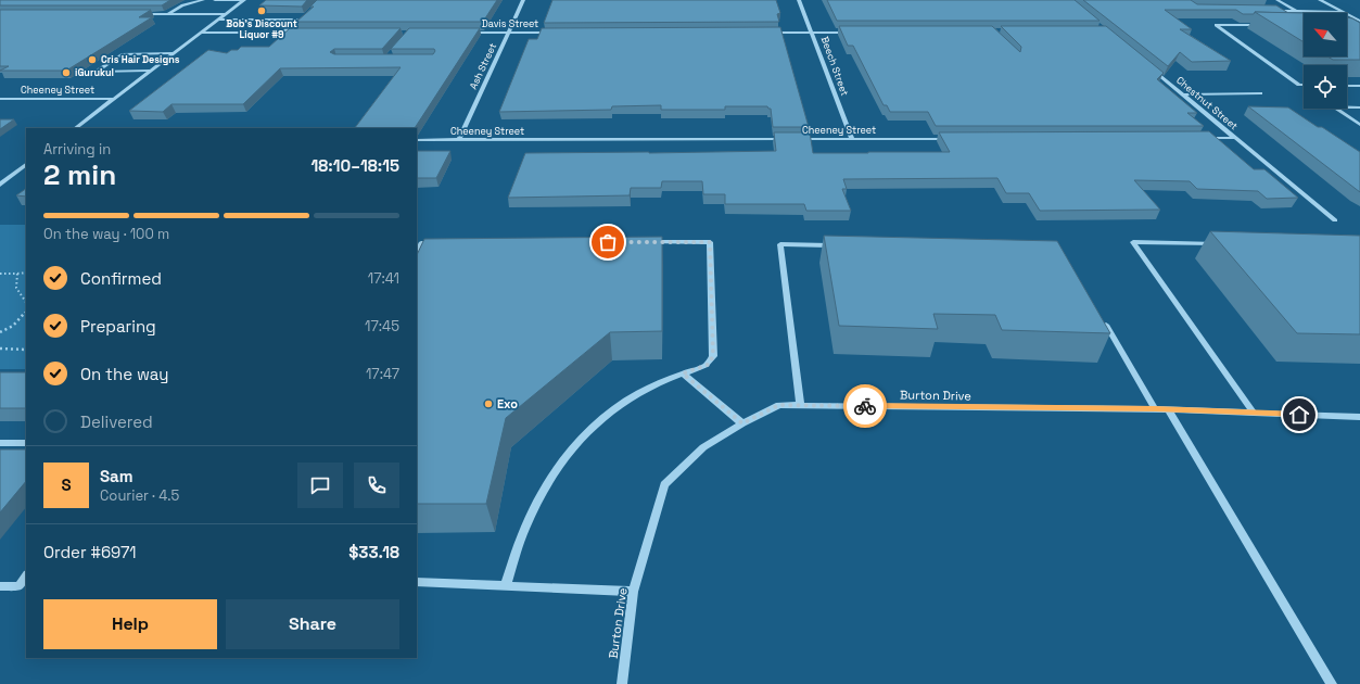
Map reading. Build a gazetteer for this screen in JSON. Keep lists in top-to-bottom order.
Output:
{
  "streets": {
    "street": [
      "Davis Street",
      "Ash Street",
      "Beech Street",
      "Cheeney Street",
      "Chestnut Street",
      "Burton Drive"
    ]
  },
  "crossings": [
    ["Davis Street", "Ash Street"],
    ["Ash Street", "Cheeney Street"],
    ["Beech Street", "Cheeney Street"]
  ],
  "places": [
    "Bob's Discount Liquor #9",
    "Cris Hair Designs",
    "iGurukul",
    "Exo"
  ],
  "north": "top left",
  "page": {
    "heading": ["2 min", "Arriving in", "18:10–18:15"],
    "panel": [
      "Sam",
      "Courier · 4.5",
      "Order #6971",
      "$33.18"
    ],
    "bar": "On the way · 100 m",
    "list": [
      ["Confirmed", "17:41"],
      ["Preparing", "17:45"],
      ["On the way", "17:47"],
      "Delivered"
    ],
    "round": "S",
    "buttons": ["Help", "Share"]
  }
}
